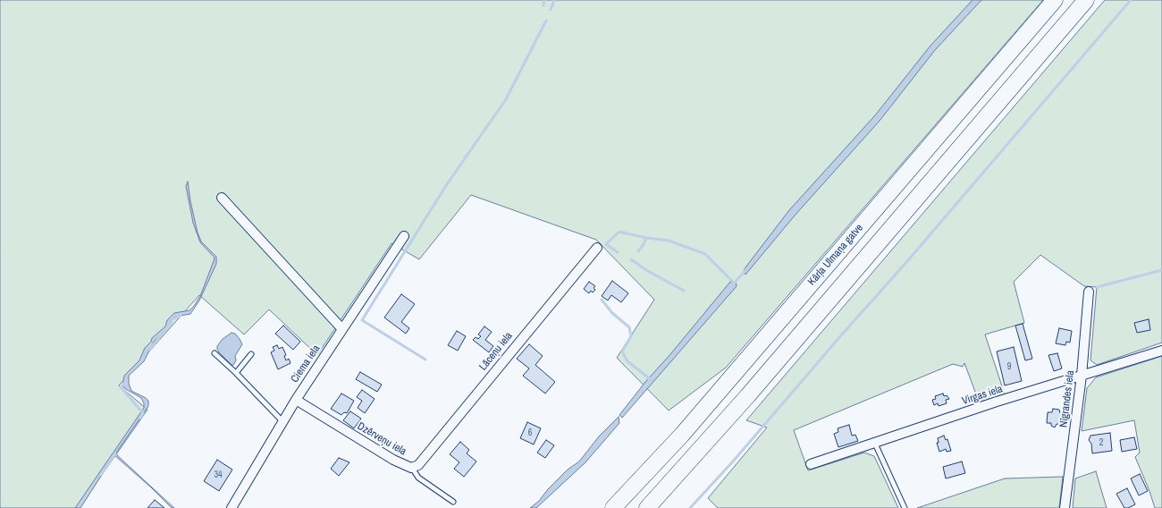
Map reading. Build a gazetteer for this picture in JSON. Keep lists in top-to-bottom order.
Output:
{
  "streets": {
    "highway": ["Kārļa Ulmaņa gatve"],
    "street": [
      "Lāceņu iela",
      "Ciema iela",
      "Virgas iela",
      "Nīgrandes iela",
      "Dzērveņu iela"
    ]
  },
  "crossings": [
    ["Lāceņu iela", "Dzērveņu iela"],
    ["Ciema iela", "Dzērveņu iela"],
    ["Virgas iela", "Nīgrandes iela"]
  ],
  "house_numbers": [
    "9",
    "6",
    "2",
    "34"
  ]
}
